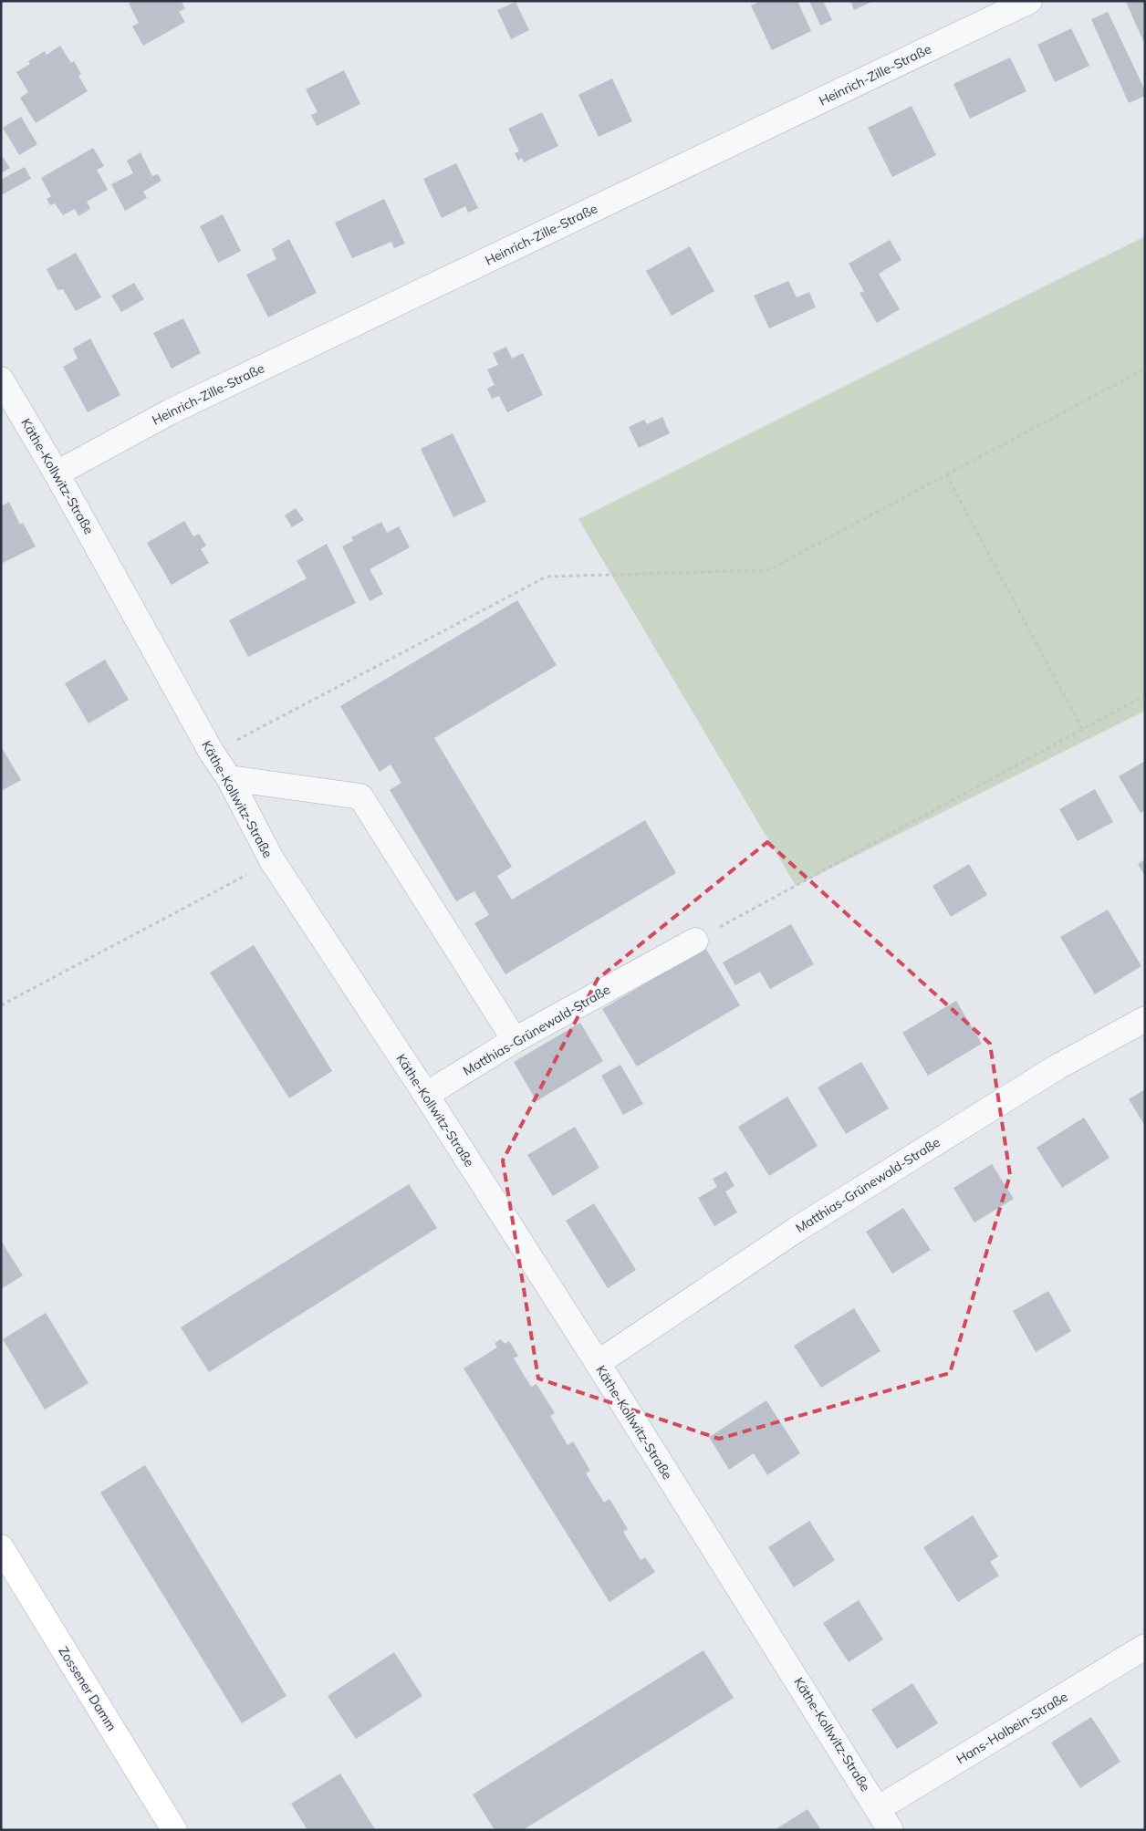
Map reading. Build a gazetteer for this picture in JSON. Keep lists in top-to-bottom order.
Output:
{
  "streets": {
    "main road": ["Zossener Damm"],
    "street": [
      "Heinrich-Zille-Straße",
      "Käthe-Kollwitz-Straße",
      "Matthias-Grünewald-Straße",
      "Hans-Holbein-Straße"
    ]
  },
  "crossings": [
    ["Heinrich-Zille-Straße", "Käthe-Kollwitz-Straße"],
    ["Käthe-Kollwitz-Straße", "Matthias-Grünewald-Straße"],
    ["Käthe-Kollwitz-Straße", "Hans-Holbein-Straße"]
  ]
}
